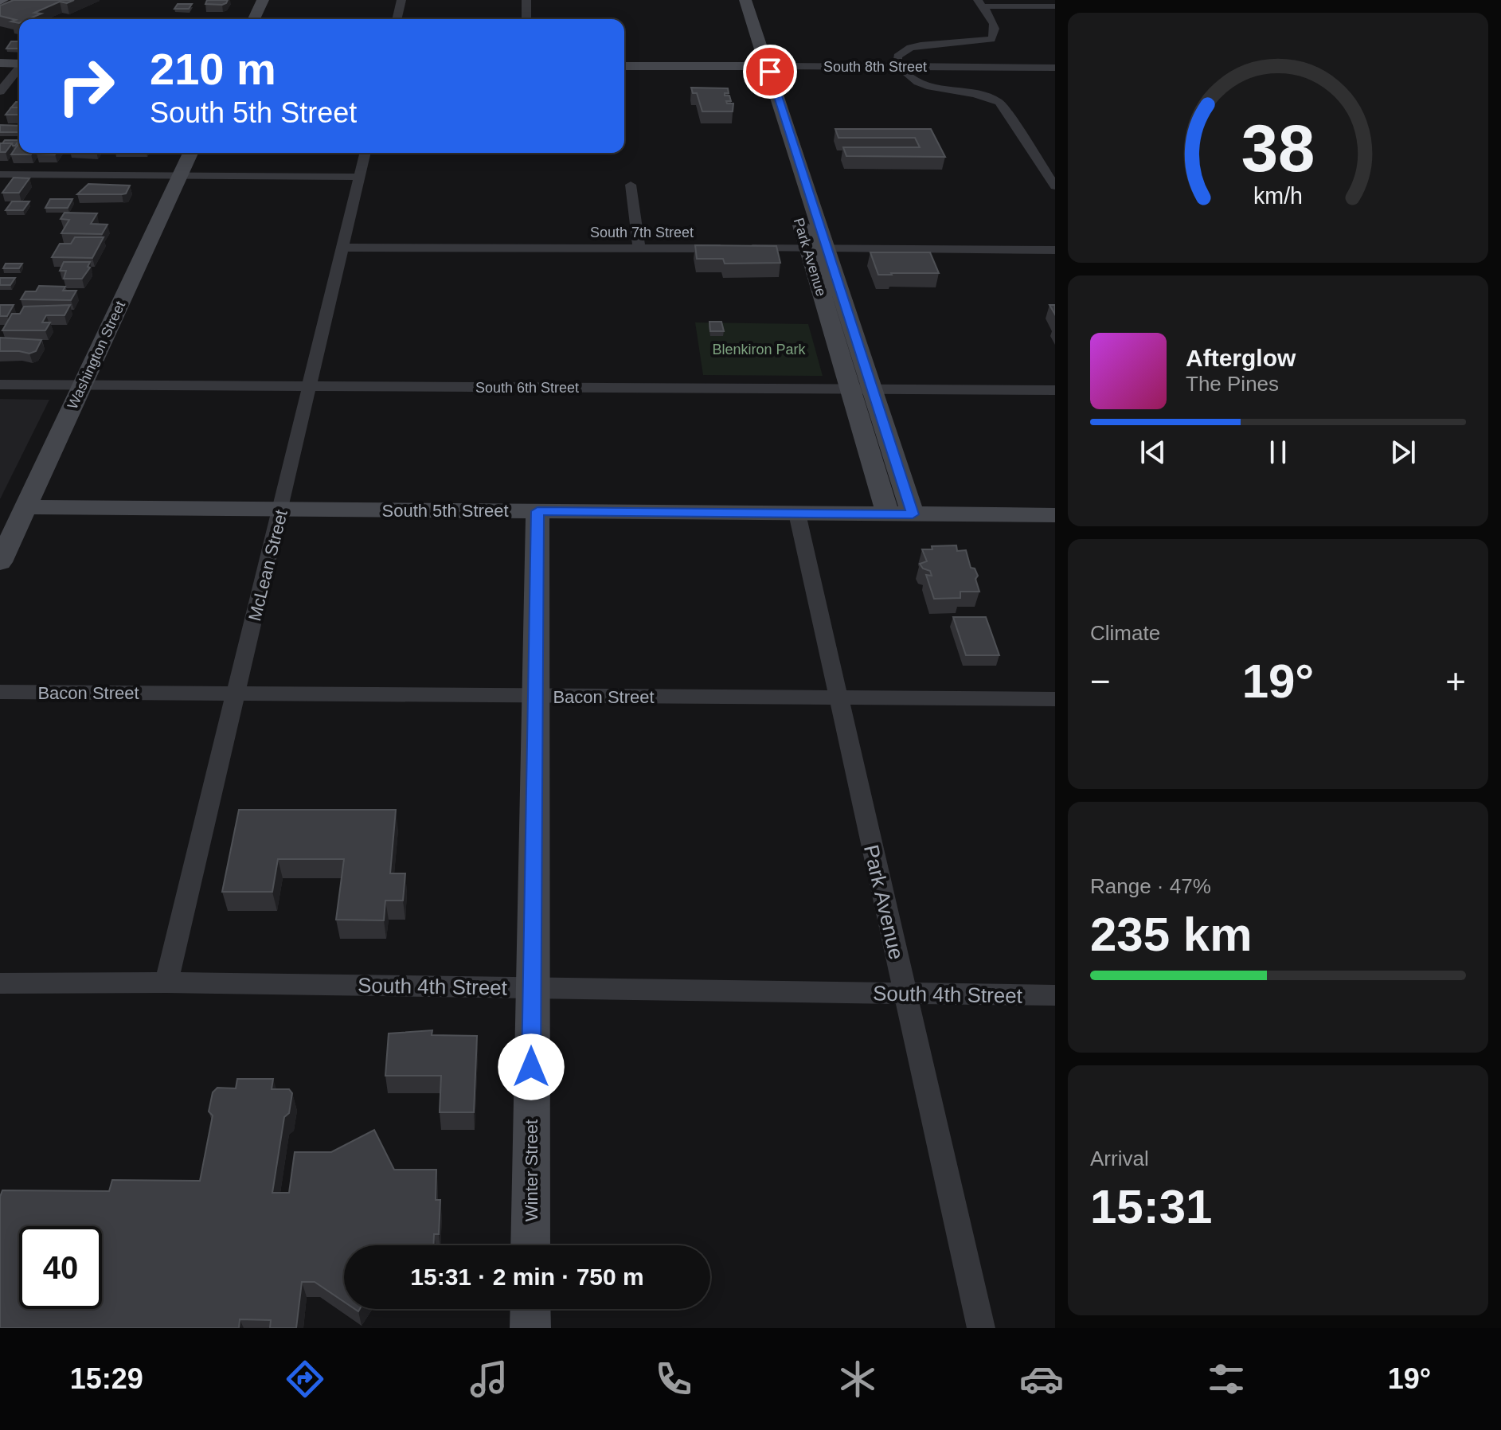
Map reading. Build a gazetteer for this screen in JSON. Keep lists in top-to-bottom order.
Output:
{
  "streets": {
    "street": [
      "South 8th Street",
      "South 7th Street",
      "Park Avenue",
      "Washington Street",
      "South 6th Street",
      "South 5th Street",
      "McLean Street",
      "Bacon Street",
      "South 4th Street",
      "Winter Street"
    ]
  },
  "crossings": [
    ["South 8th Street", "Park Avenue"],
    ["South 7th Street", "Park Avenue"],
    ["South 7th Street", "McLean Street"],
    ["Park Avenue", "South 6th Street"],
    ["Park Avenue", "South 5th Street"],
    ["Park Avenue", "Bacon Street"],
    ["Park Avenue", "South 4th Street"],
    ["Washington Street", "South 6th Street"],
    ["Washington Street", "South 5th Street"],
    ["South 6th Street", "McLean Street"],
    ["South 5th Street", "McLean Street"],
    ["South 5th Street", "Winter Street"],
    ["McLean Street", "Bacon Street"],
    ["McLean Street", "South 4th Street"],
    ["Bacon Street", "Winter Street"],
    ["South 4th Street", "Winter Street"]
  ],
  "parks": ["Blenkiron Park"],
  "page": {
    "turn": ["210 m", "South 5th Street"],
    "song": ["Afterglow", "The Pines"],
    "tile": [
      "Climate",
      ["Range · 47%", "235 km"],
      ["Arrival", "15:31"]
    ],
    "heat": ["−", "19°", "+"],
    "limit": "40",
    "trip": "15:31 · 2 min · 750 m",
    "tabs": ["15:29", "19°"],
    "gauge": ["38", "km/h"]
  }
}
